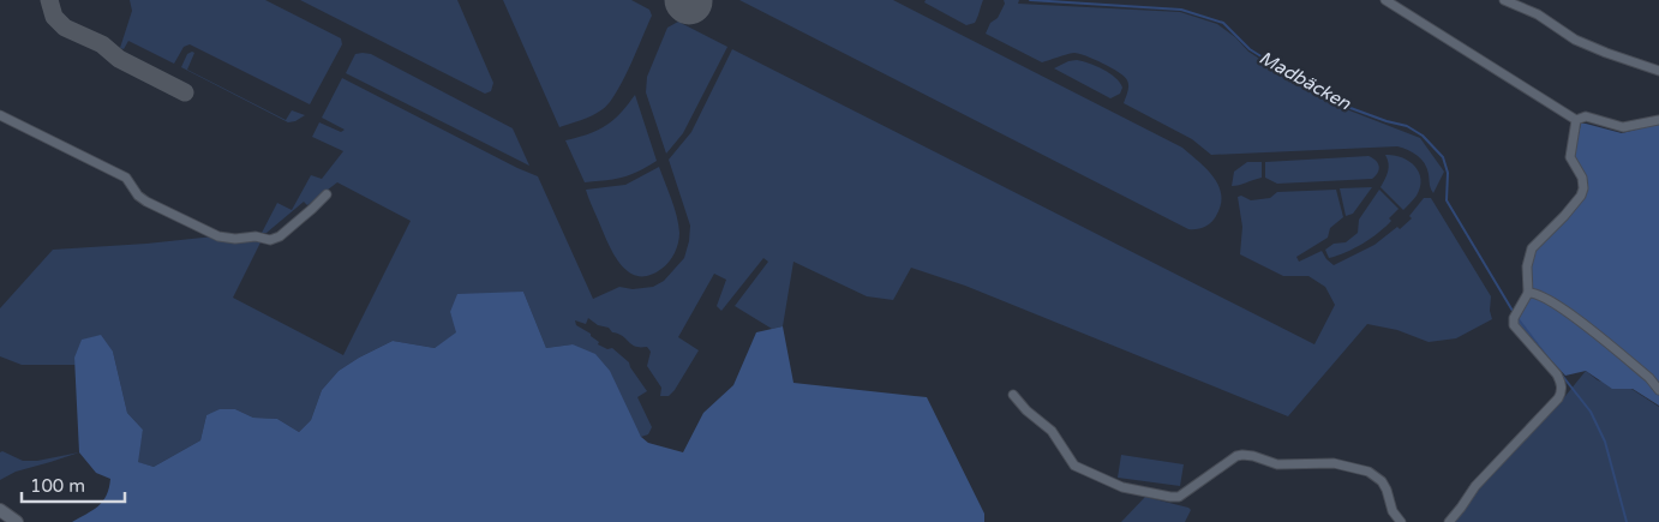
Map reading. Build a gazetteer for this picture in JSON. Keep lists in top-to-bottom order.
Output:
{
  "water": ["Madbäcken"],
  "scale_bar": "100 m"
}
